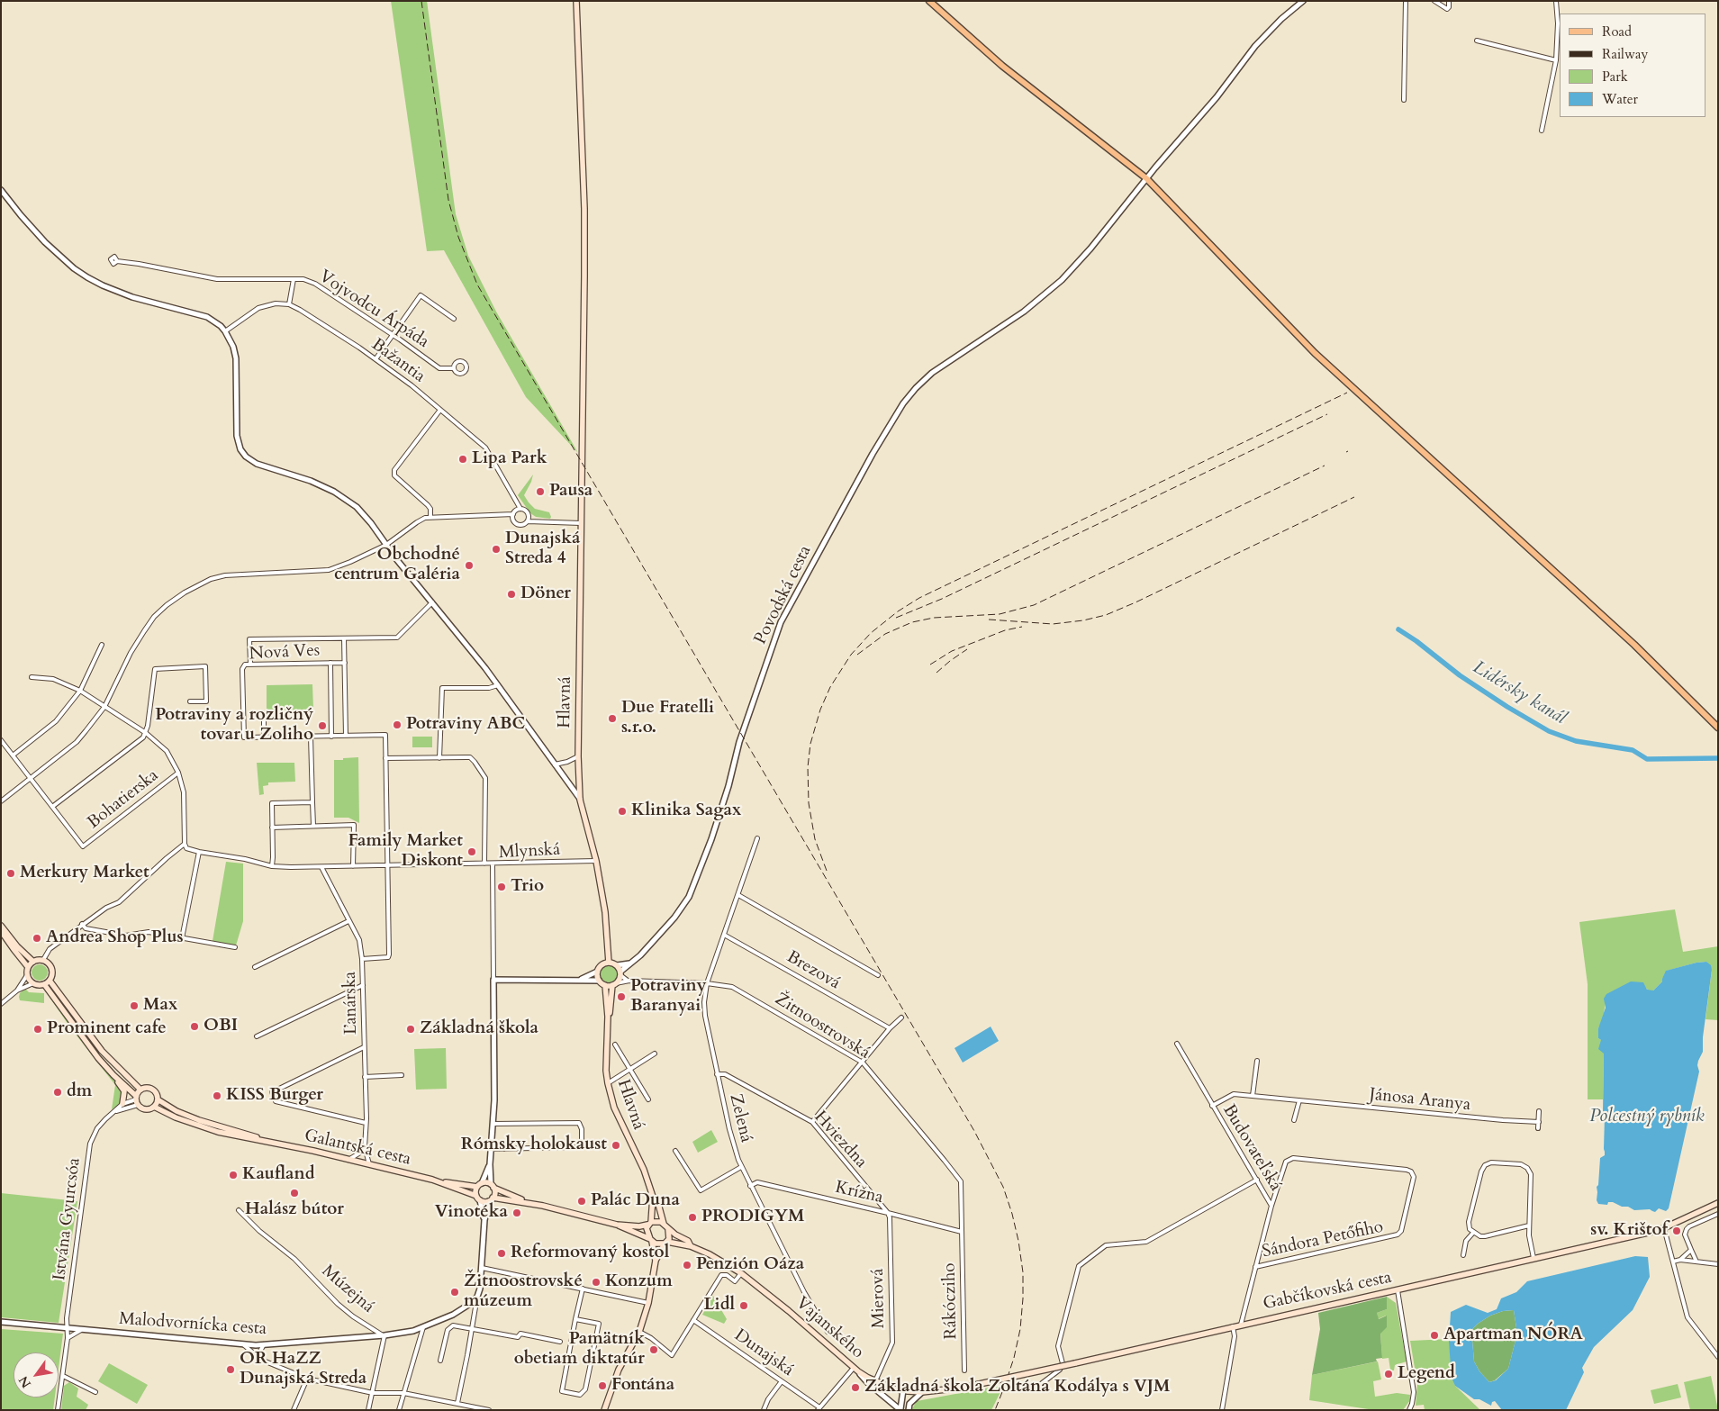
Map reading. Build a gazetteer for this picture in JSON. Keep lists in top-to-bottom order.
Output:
{
  "streets": {
    "main road": [
      "Hlavná",
      "Galantská cesta",
      "Gabčíkovská cesta",
      "Vajanského"
    ],
    "street": [
      "Vojvodcu Árpáda",
      "Bažantia",
      "Povodská cesta",
      "Nová Ves",
      "Bohatierska",
      "Mlynská",
      "Brezová",
      "Ľanárska",
      "Žitnoostrovská",
      "Jánosa Aranya",
      "Zelená",
      "Hviezdna",
      "Budovateľská",
      "Krížna",
      "Istvána Gyurcsóa",
      "Sándora Petőfiho",
      "Múzejná",
      "Mierová",
      "Rákócziho",
      "Malodvornícka cesta",
      "Dunajská"
    ]
  },
  "crossings": [
    ["Povodská cesta", "Hlavná"],
    ["Povodská cesta", "Žitnoostrovská"],
    ["Nová Ves", "Ľanárska"],
    ["Hlavná", "Mlynská"],
    ["Hlavná", "Žitnoostrovská"],
    ["Brezová", "Zelená"],
    ["Ľanárska", "Galantská cesta"],
    ["Žitnoostrovská", "Zelená"],
    ["Žitnoostrovská", "Krížna"],
    ["Žitnoostrovská", "Rákócziho"],
    ["Jánosa Aranya", "Budovateľská"],
    ["Zelená", "Hviezdna"],
    ["Zelená", "Krížna"],
    ["Hviezdna", "Krížna"],
    ["Hviezdna", "Mierová"],
    ["Galantská cesta", "Istvána Gyurcsóa"],
    ["Budovateľská", "Sándora Petőfiho"],
    ["Budovateľská", "Gabčíkovská cesta"],
    ["Krížna", "Mierová"],
    ["Krížna", "Rákócziho"],
    ["Istvána Gyurcsóa", "Malodvornícka cesta"],
    ["Múzejná", "Malodvornícka cesta"],
    ["Gabčíkovská cesta", "Vajanského"],
    ["Mierová", "Vajanského"]
  ],
  "water": ["Lidérsky kanál", "Polcestný rybník"],
  "places": [
    "Lipa Park",
    "Pausa",
    "Dunajská Streda 4",
    "Obchodné centrum Galéria",
    "Döner",
    "Due Fratelli s.r.o.",
    "Potraviny ABC",
    "Potraviny a rozličný tovar u Zoliho",
    "Klinika Sagax",
    "Family Market Diskont",
    "Merkury Market",
    "Trio",
    "Andrea Shop Plus",
    "Potraviny Baranyai",
    "Max",
    "OBI",
    "Prominent cafe",
    "Základná škola",
    "dm",
    "KISS Burger",
    "Rómsky holokaust",
    "Kaufland",
    "Halász bútor",
    "Palác Duna",
    "Vinotéka",
    "PRODIGYM",
    "sv. Krištof",
    "Reformovaný kostol",
    "Penzión Oáza",
    "Konzum",
    "Žitnoostrovské múzeum",
    "Lidl",
    "Apartman NÓRA",
    "Pamätník obetiam diktatúr",
    "OR HaZZ Dunajská Streda",
    "Legend",
    "Fontána",
    "Základná škola Zoltána Kodálya s VJM"
  ],
  "legend": [
    "Road",
    "Railway",
    "Park",
    "Water"
  ],
  "north": "bottom left"
}
